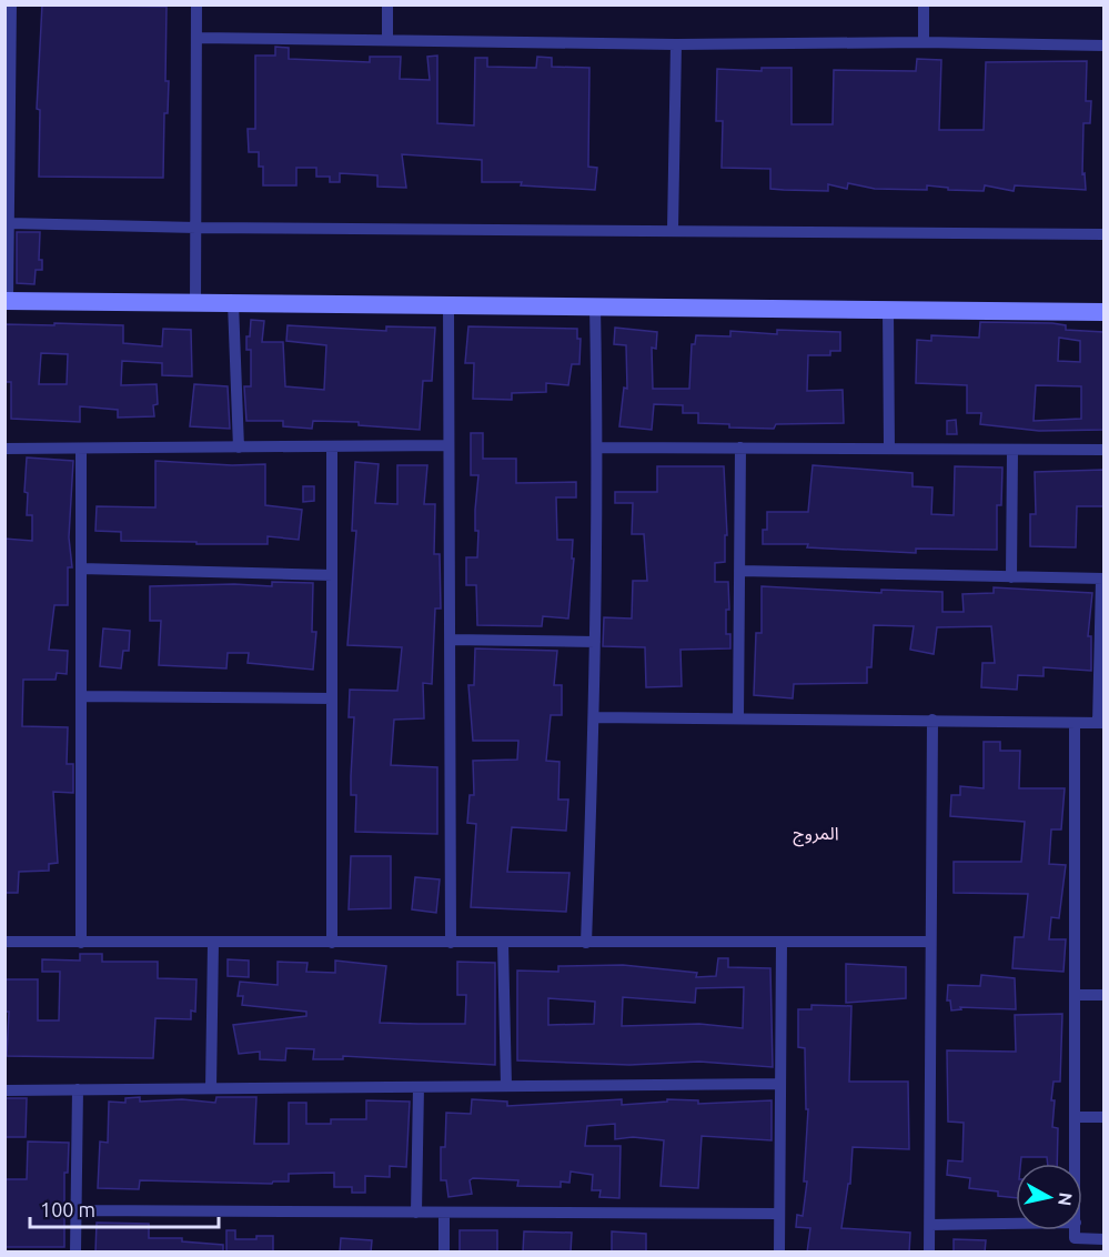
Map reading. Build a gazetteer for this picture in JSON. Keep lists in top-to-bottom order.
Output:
{
  "districts": ["المروج"],
  "scale_bar": "100 m",
  "north": "right"
}
